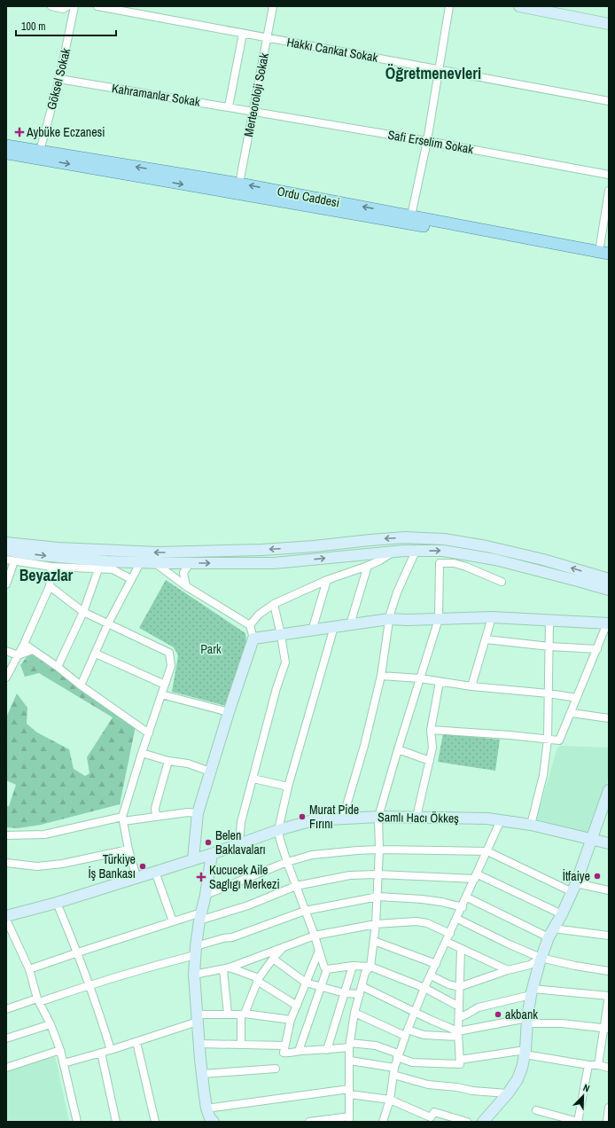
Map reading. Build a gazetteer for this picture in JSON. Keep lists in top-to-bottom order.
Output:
{
  "streets": {
    "main road": ["Ordu Caddesi"],
    "street": [
      "Hakkı Cankat Sokak",
      "Göksel Sokak",
      "Kahramanlar Sokak",
      "Merteoroloji Sokak",
      "Safi Erselim Sokak",
      "Samlı Hacı Ökkeş"
    ]
  },
  "crossings": [
    ["Hakkı Cankat Sokak", "Merteoroloji Sokak"],
    ["Göksel Sokak", "Kahramanlar Sokak"],
    ["Göksel Sokak", "Ordu Caddesi"],
    ["Kahramanlar Sokak", "Merteoroloji Sokak"],
    ["Kahramanlar Sokak", "Safi Erselim Sokak"],
    ["Merteoroloji Sokak", "Safi Erselim Sokak"],
    ["Merteoroloji Sokak", "Ordu Caddesi"]
  ],
  "districts": ["Öğretmenevleri", "Beyazlar"],
  "parks": ["Park"],
  "places": {
    "health": ["Aybüke Eczanesi", "Kucucek Aile Saglıgı Merkezi"],
    "other": [
      "Murat Pide Fırını",
      "Belen Baklavaları",
      "Türkiye İş Bankası",
      "İtfaiye",
      "akbank"
    ]
  },
  "scale_bar": "100 m",
  "north": "top right"
}
